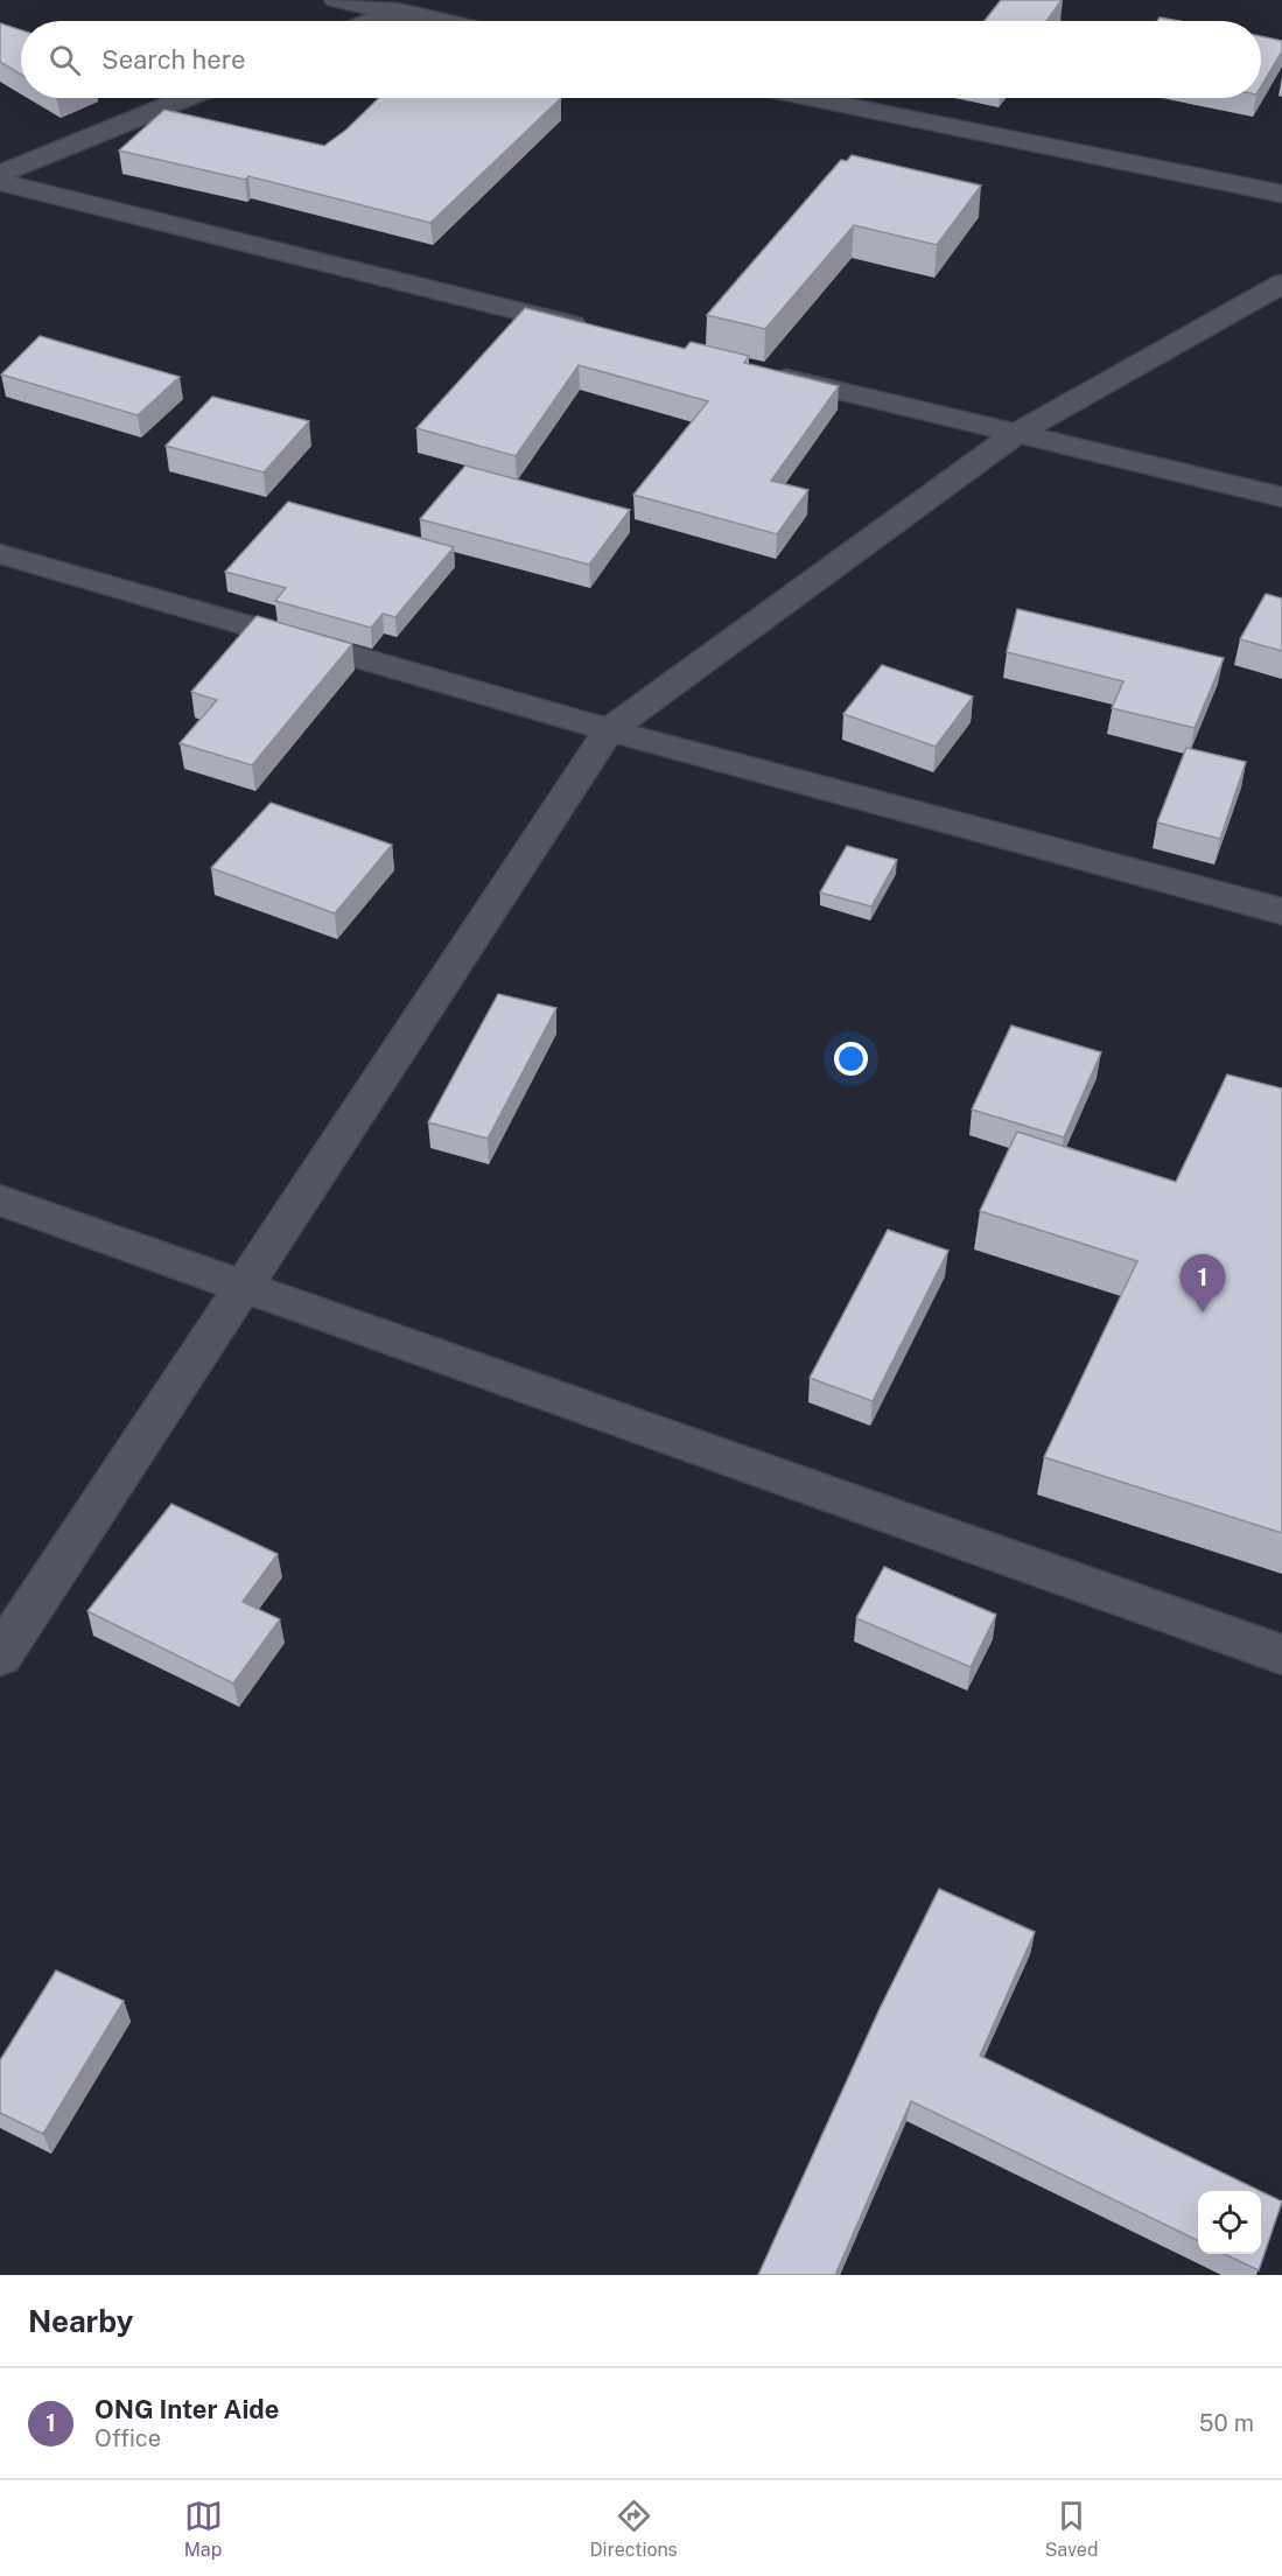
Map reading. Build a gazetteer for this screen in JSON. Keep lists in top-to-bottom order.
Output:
{
  "page": {
    "search": "Search here",
    "pins": "1",
    "heading": "Nearby",
    "list": [
      {
        "mark": "1",
        "name": "ONG Inter Aide",
        "note": "Office",
        "value": "50 m"
      }
    ],
    "nav": ["Map", "Directions", "Saved"]
  }
}
